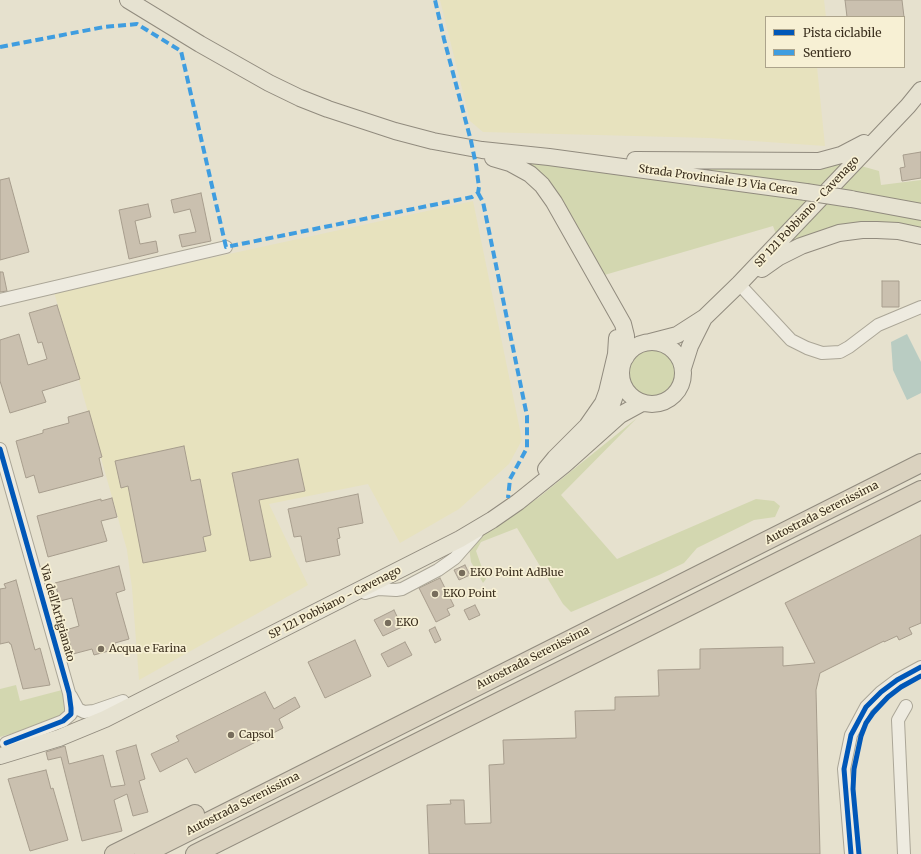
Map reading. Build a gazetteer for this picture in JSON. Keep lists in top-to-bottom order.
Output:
{
  "streets": {
    "highway": ["Autostrada Serenissima"],
    "main road": ["Strada Provinciale 13 Via Cerca", "SP 121 Pobbiano - Cavenago"],
    "street": ["Via dell'Artigianato"]
  },
  "crossings": [
    ["SP 121 Pobbiano - Cavenago", "Via dell'Artigianato"]
  ],
  "places": [
    "EKO Point AdBlue",
    "EKO Point",
    "EKO",
    "Acqua e Farina",
    "Capsol"
  ],
  "legend": ["Pista ciclabile", "Sentiero"]
}
